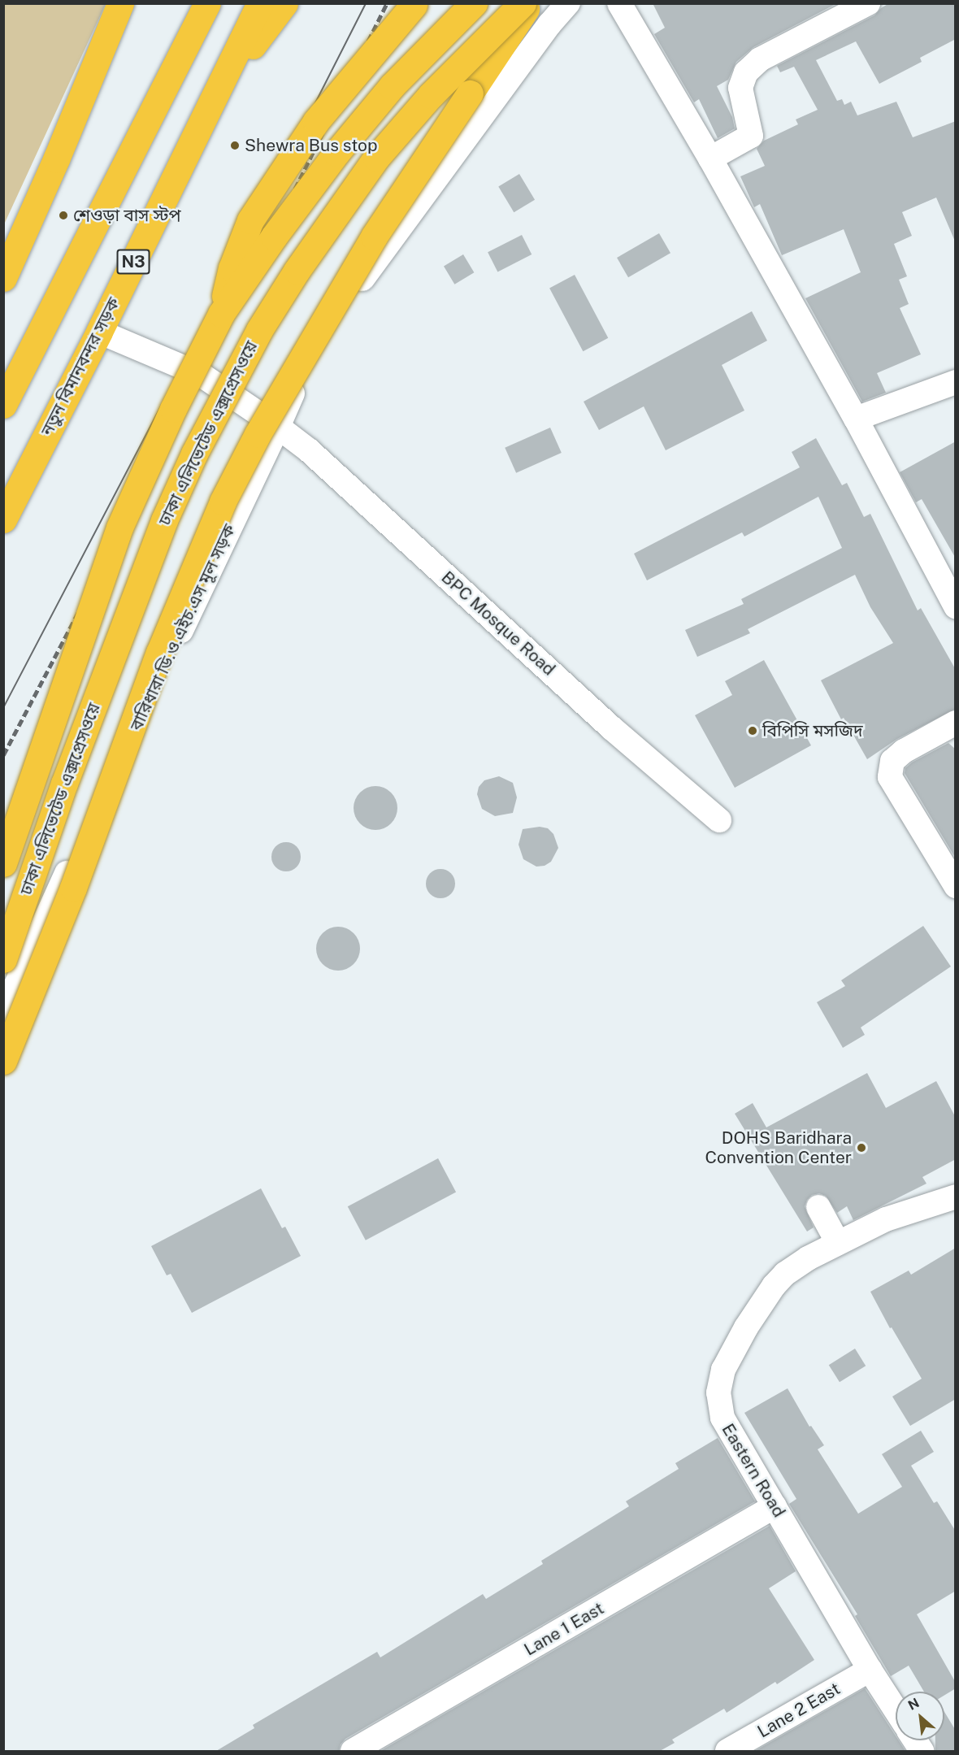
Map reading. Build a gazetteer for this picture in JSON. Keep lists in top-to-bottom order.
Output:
{
  "streets": {
    "highway": ["N3", "নতুন বিমানবন্দর সড়ক", "ঢাকা এলিভেটেড এক্সপ্রেসওয়ে"],
    "street": [
      "BPC Mosque Road",
      "বারিধারা ডি.ও.এইচ.এস মূল সড়ক",
      "Eastern Road",
      "Lane 1 East",
      "Lane 2 East"
    ]
  },
  "crossings": [
    ["BPC Mosque Road", "বারিধারা ডি.ও.এইচ.এস মূল সড়ক"],
    ["Eastern Road", "Lane 1 East"],
    ["Eastern Road", "Lane 2 East"]
  ],
  "places": [
    "Shewra Bus stop",
    "শেওড়া বাস স্টপ",
    "বিপিসি মসজিদ",
    "DOHS Baridhara Convention Center"
  ],
  "north": "top left"
}
